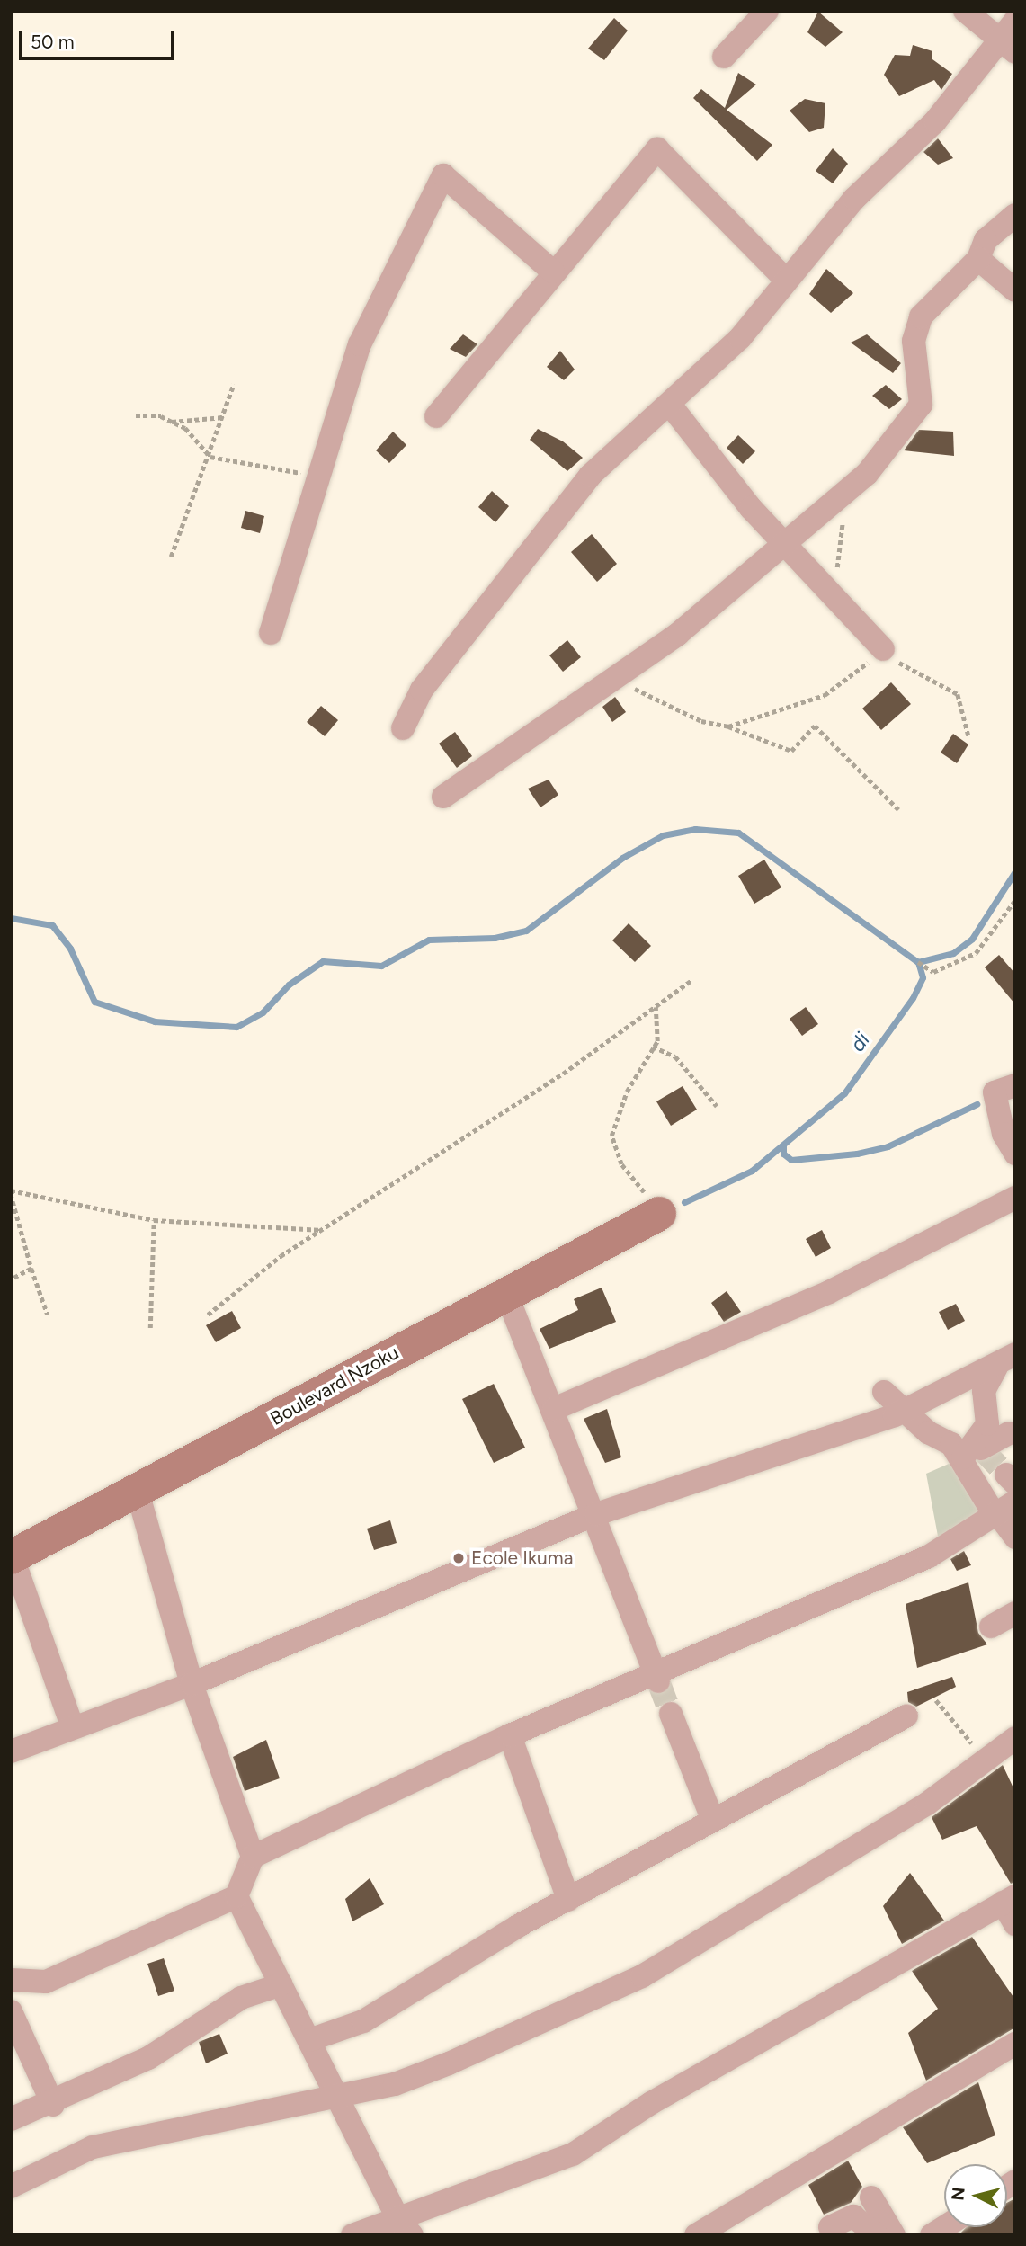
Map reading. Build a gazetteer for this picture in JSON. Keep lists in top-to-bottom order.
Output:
{
  "streets": {
    "street": ["Boulevard Nzoku"]
  },
  "water": ["di"],
  "places": ["Ecole Ikuma"],
  "scale_bar": "50 m",
  "north": "left"
}
